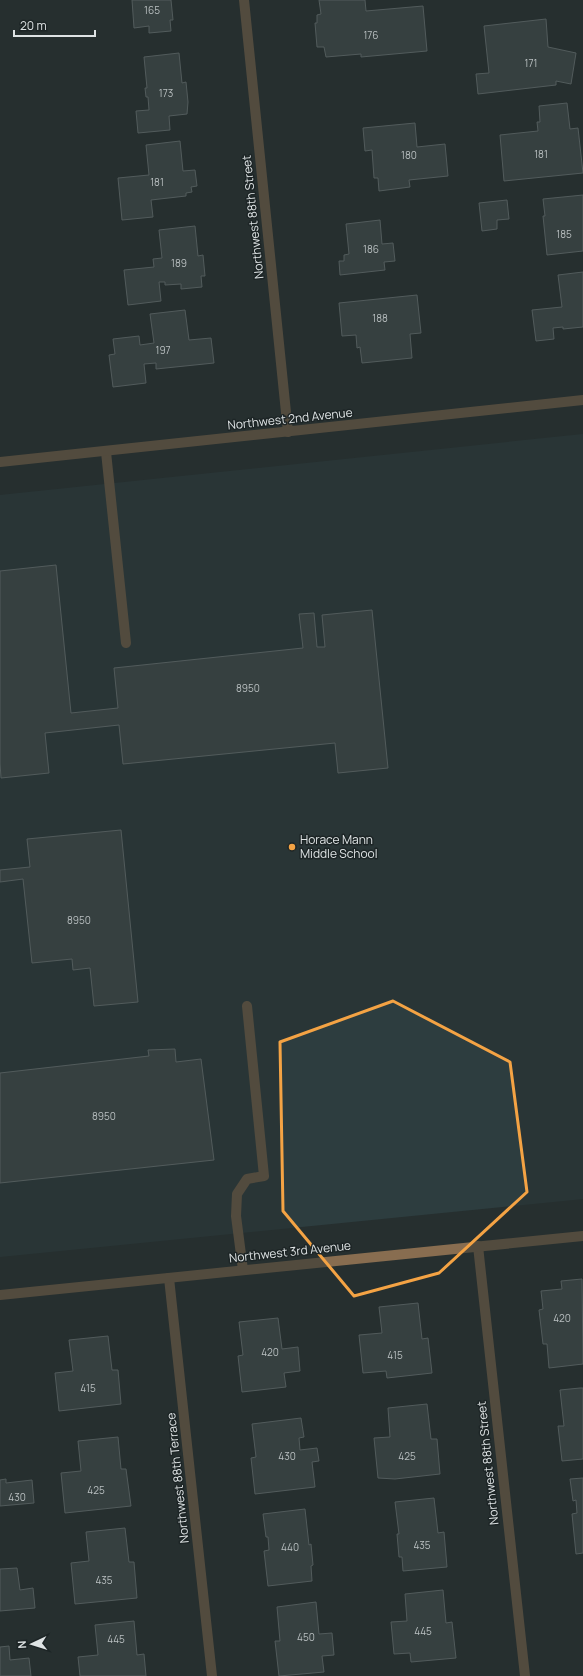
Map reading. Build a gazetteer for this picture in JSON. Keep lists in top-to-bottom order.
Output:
{
  "streets": {
    "street": [
      "Northwest 88th Street",
      "Northwest 2nd Avenue",
      "Northwest 3rd Avenue",
      "Northwest 88th Terrace"
    ]
  },
  "crossings": [
    ["Northwest 88th Street", "Northwest 2nd Avenue"],
    ["Northwest 88th Street", "Northwest 3rd Avenue"],
    ["Northwest 3rd Avenue", "Northwest 88th Terrace"]
  ],
  "places": ["Horace Mann Middle School"],
  "house_numbers": [
    "165",
    "176",
    "171",
    "173",
    "181",
    "180",
    "181",
    "185",
    "186",
    "189",
    "188",
    "197",
    "8950",
    "8950",
    "8950",
    "420",
    "420",
    "415",
    "415",
    "430",
    "425",
    "425",
    "430",
    "435",
    "440",
    "435",
    "445",
    "450",
    "445"
  ],
  "scale_bar": "20 m",
  "north": "left"
}
